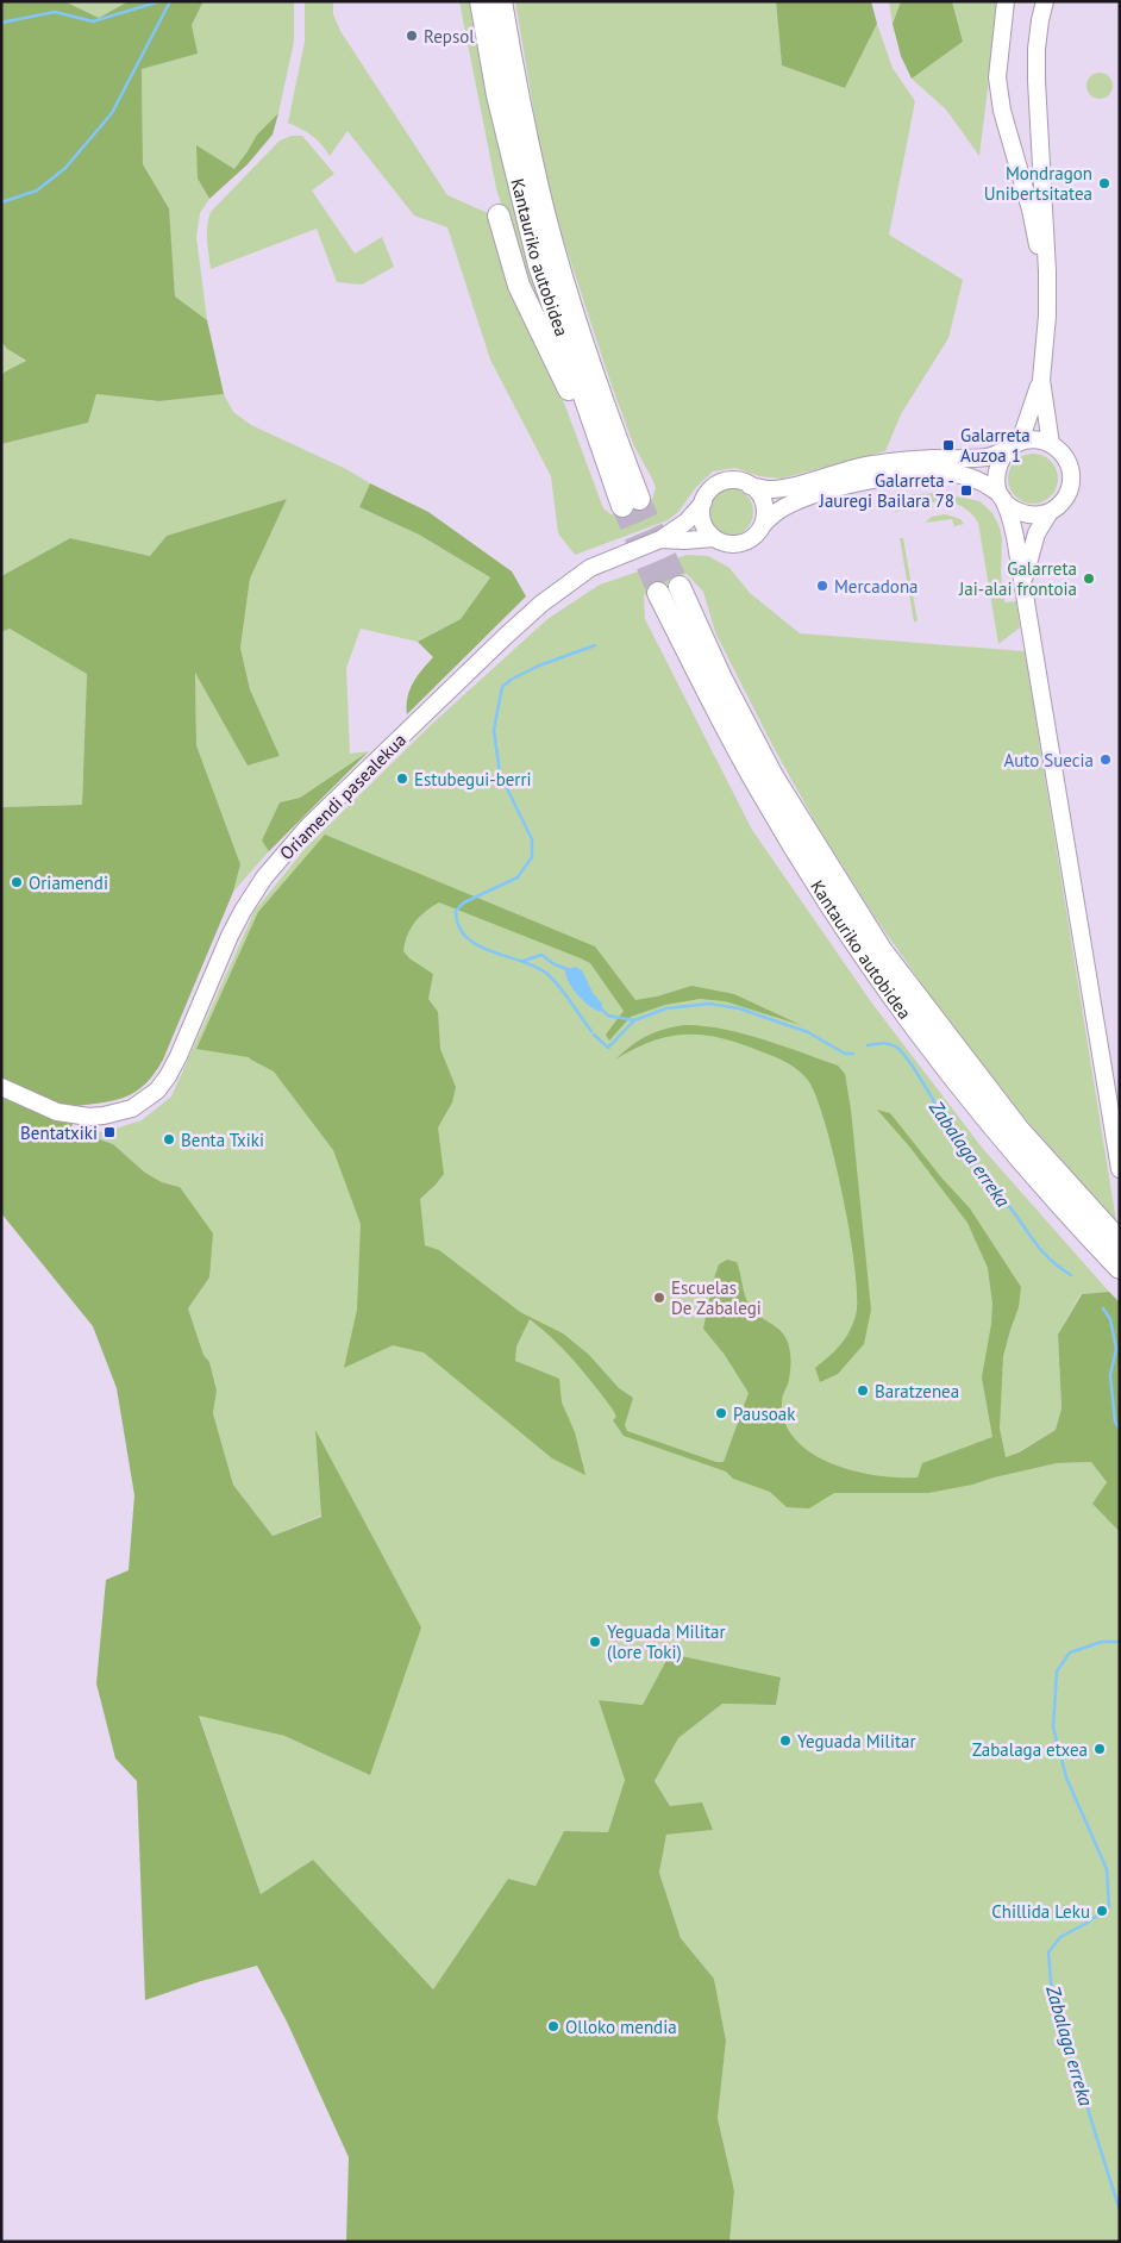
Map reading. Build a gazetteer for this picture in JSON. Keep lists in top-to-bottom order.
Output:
{
  "streets": {
    "highway": ["Kantauriko autobidea"],
    "main road": ["Oriamendi pasealekua"]
  },
  "water": ["Zabalaga erreka"],
  "places": {
    "other": [
      "Repsol",
      "Mondragon Unibertsitatea",
      "Galarreta Jai-alai frontoia",
      "Mercadona",
      "Auto Suecia",
      "Estubegui-berri",
      "Oriamendi",
      "Benta Txiki",
      "Escuelas De Zabalegi",
      "Baratzenea",
      "Pausoak",
      "Yeguada Militar (lore Toki)",
      "Yeguada Militar",
      "Zabalaga etxea",
      "Chillida Leku",
      "Olloko mendia"
    ],
    "transit": ["Galarreta Auzoa 1", "Galarreta - Jauregi Bailara 78", "Bentatxiki"]
  }
}
